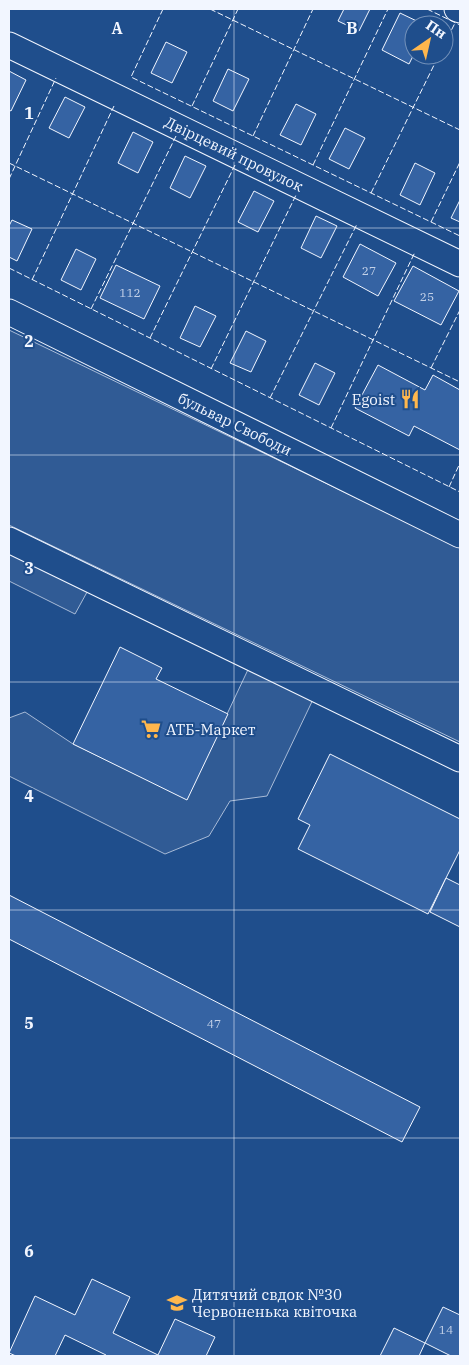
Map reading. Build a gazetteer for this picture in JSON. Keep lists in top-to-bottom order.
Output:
{
  "streets": {
    "street": ["Двірцевий провулок", "бульвар Свободи"]
  },
  "places": {
    "restaurant": ["Egoist"],
    "supermarket": ["АТБ-Маркет"],
    "school or university": ["Дитячий свдок №30 Червоненька квіточка"]
  },
  "house_numbers": [
    "27",
    "112",
    "25",
    "47",
    "14"
  ],
  "north": "top right",
  "grid": {
    "columns": ["A", "B"],
    "rows": [
      "1",
      "2",
      "3",
      "4",
      "5",
      "6"
    ]
  }
}
